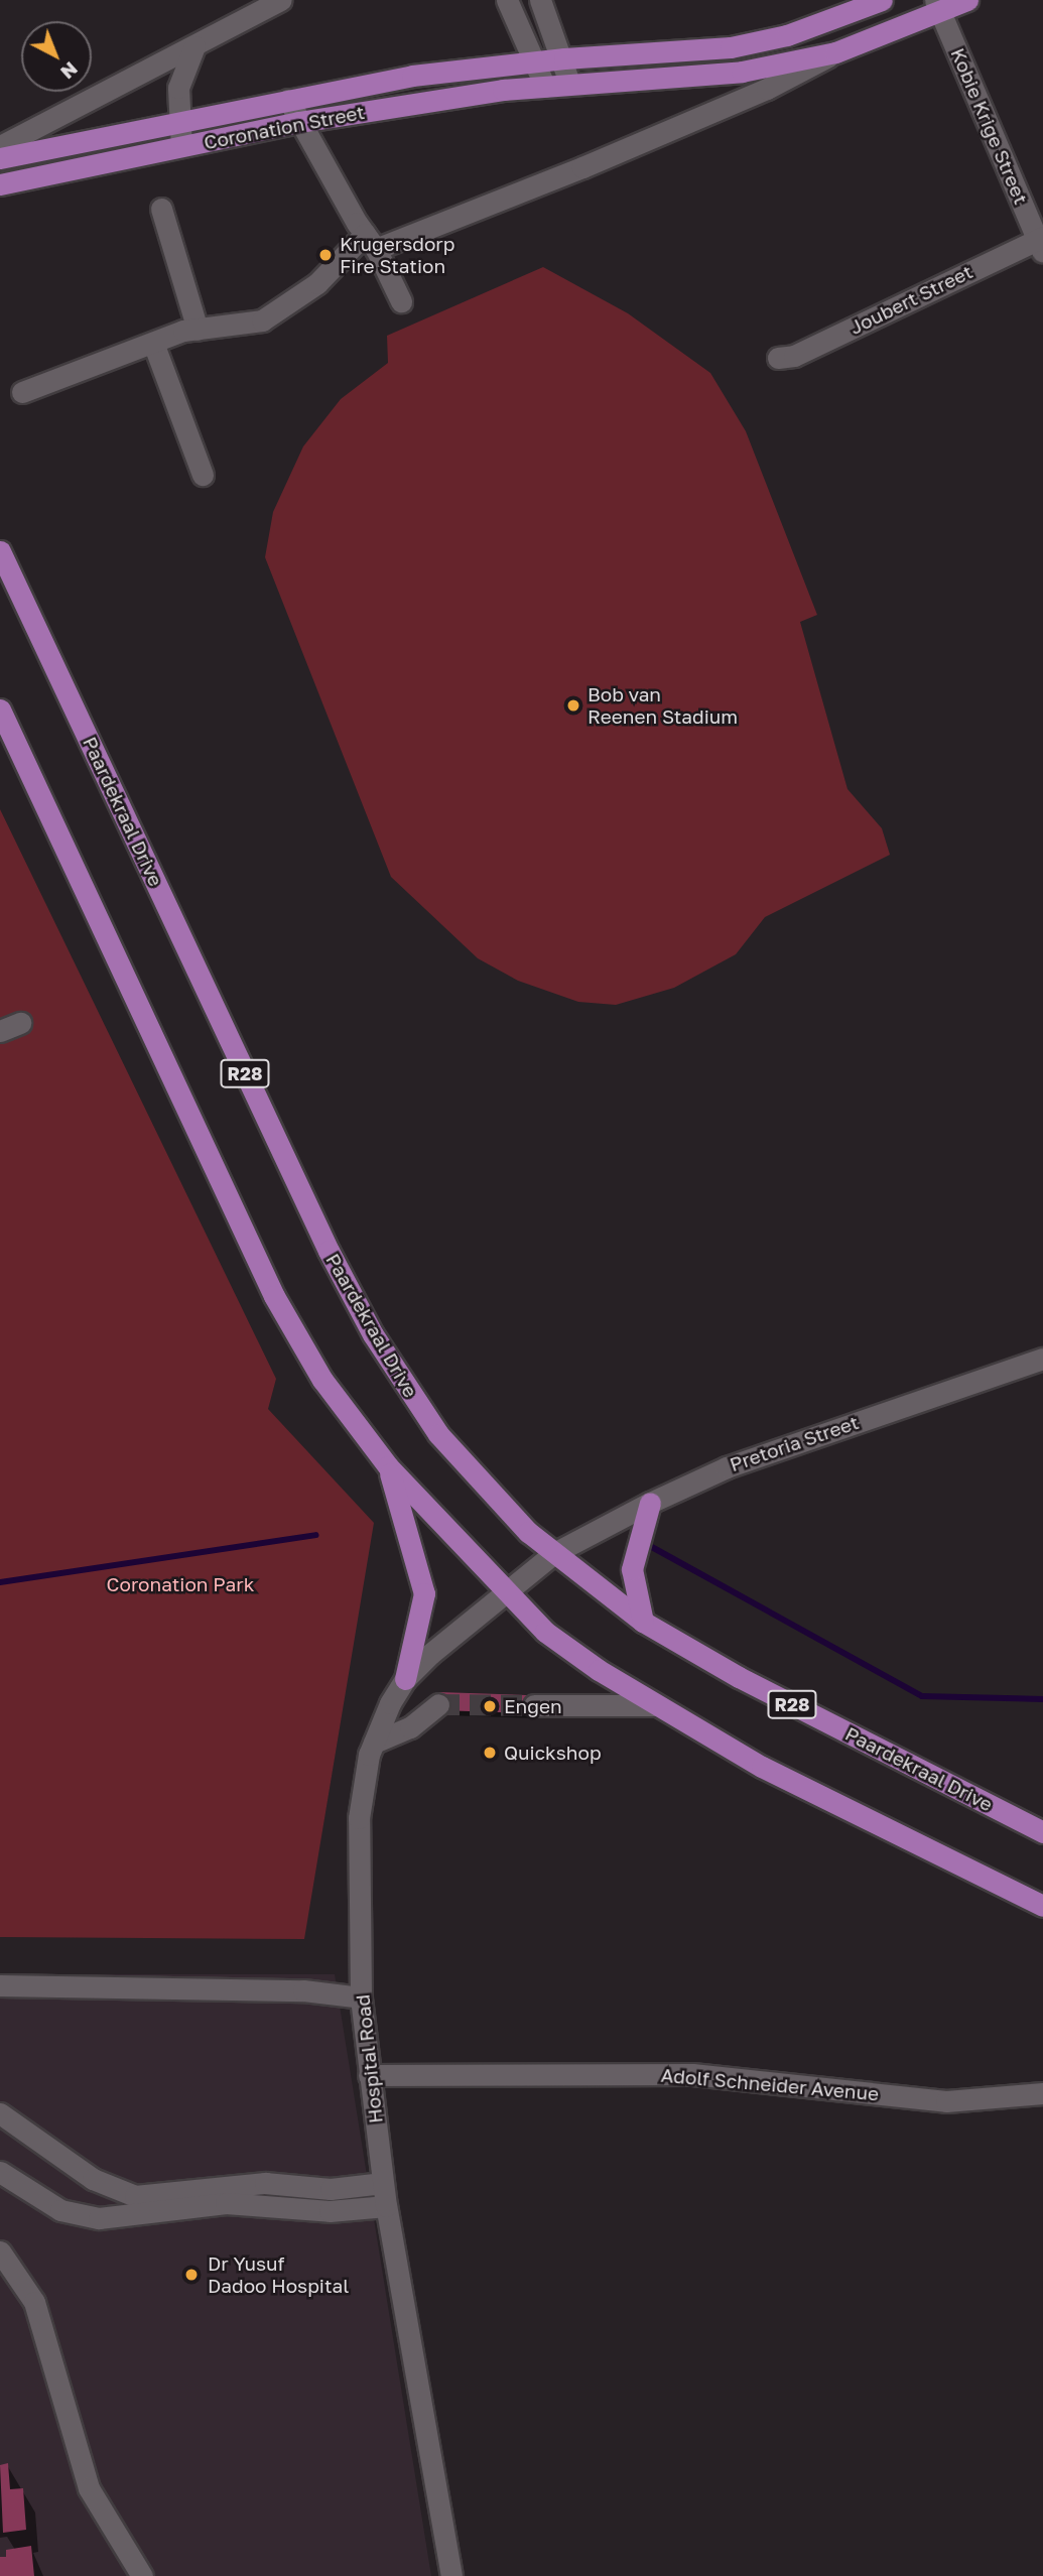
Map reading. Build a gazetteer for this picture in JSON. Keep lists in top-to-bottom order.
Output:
{
  "streets": {
    "main road": ["Coronation Street", "Paardekraal Drive", "R28"],
    "street": [
      "Kobie Krige Street",
      "Joubert Street",
      "Pretoria Street",
      "Hospital Road",
      "Adolf Schneider Avenue"
    ]
  },
  "crossings": [
    ["Kobie Krige Street", "Coronation Street"],
    ["Kobie Krige Street", "Joubert Street"],
    ["Paardekraal Drive", "Pretoria Street"],
    ["Pretoria Street", "Hospital Road"],
    ["Hospital Road", "Adolf Schneider Avenue"]
  ],
  "parks": ["Coronation Park"],
  "places": [
    "Krugersdorp Fire Station",
    "Bob van Reenen Stadium",
    "Engen",
    "Quickshop",
    "Dr Yusuf Dadoo Hospital"
  ],
  "north": "bottom right"
}
